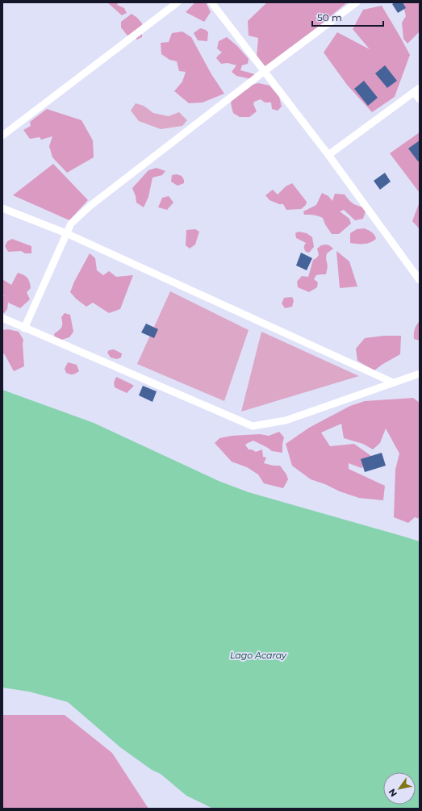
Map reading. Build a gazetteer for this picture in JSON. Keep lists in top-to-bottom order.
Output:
{
  "water": ["Lago Acaray"],
  "scale_bar": "50 m",
  "north": "bottom left"
}
